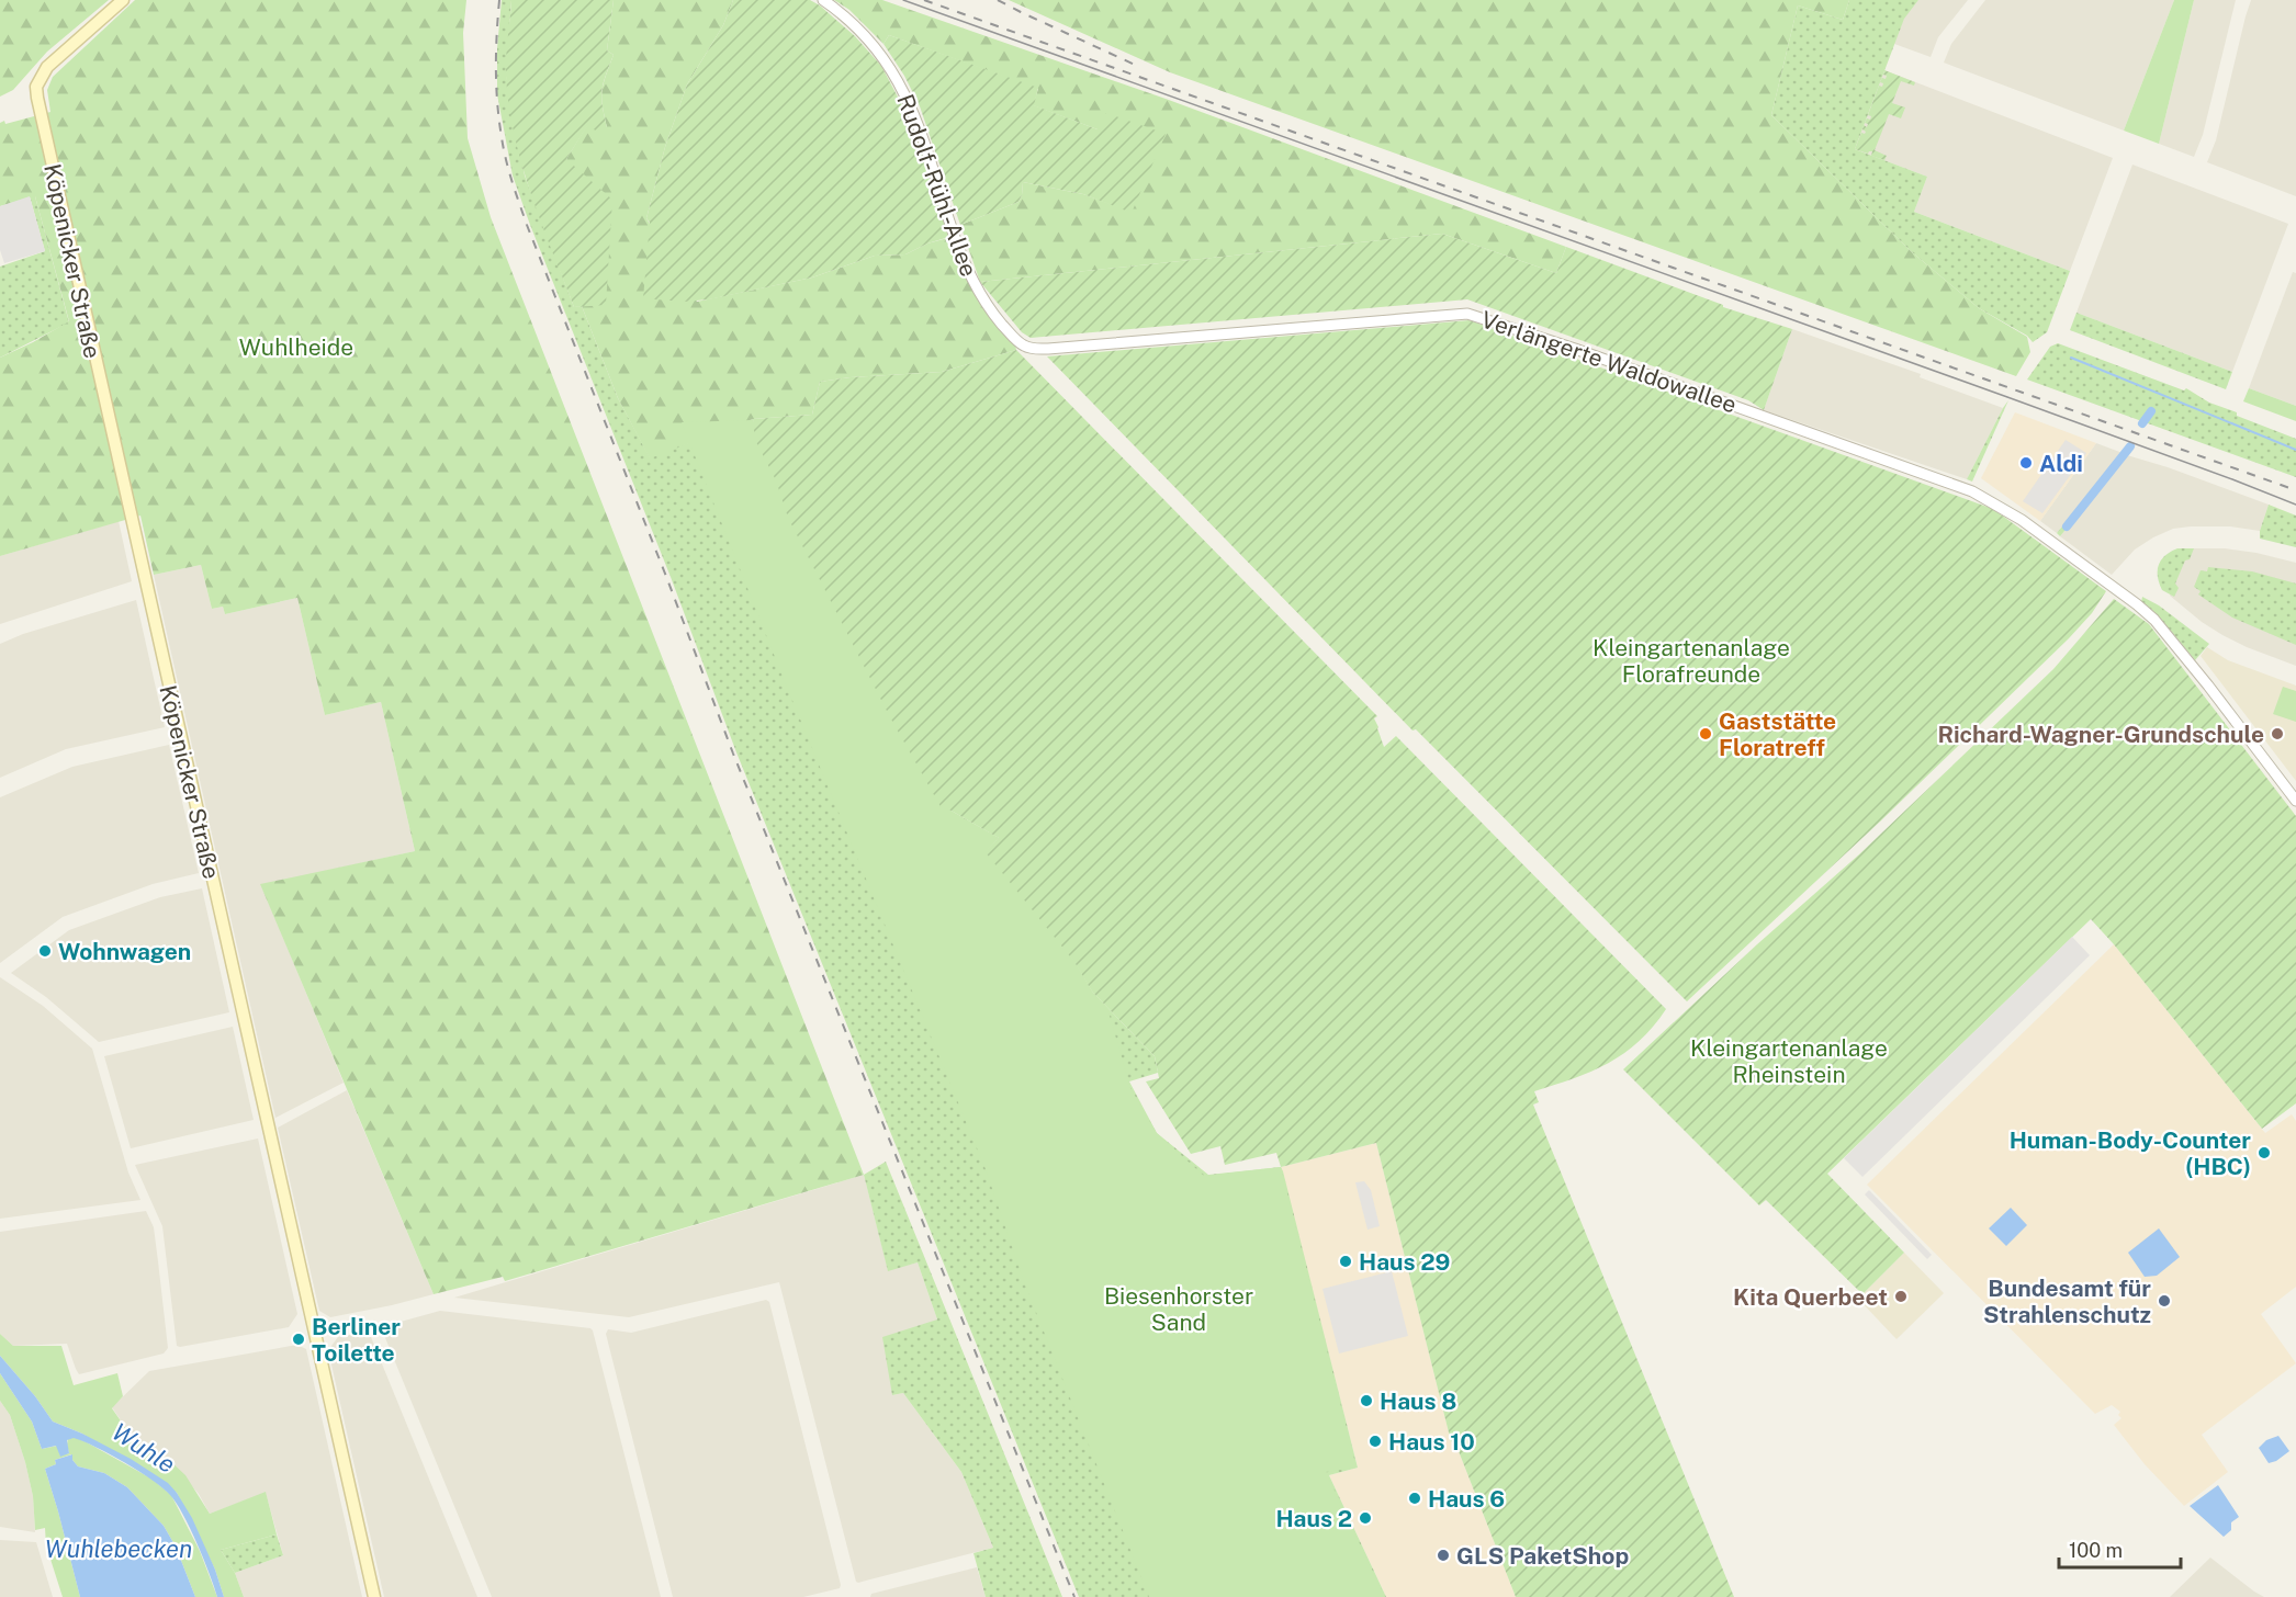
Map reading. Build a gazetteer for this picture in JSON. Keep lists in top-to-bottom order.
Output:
{
  "streets": {
    "main road": ["Köpenicker Straße"],
    "street": ["Rudolf-Rühl-Allee", "Verlängerte Waldowallee"]
  },
  "crossings": [
    ["Rudolf-Rühl-Allee", "Verlängerte Waldowallee"]
  ],
  "water": ["Wuhle", "Wuhlebecken"],
  "parks": [
    "Wuhlheide",
    "Kleingartenanlage Florafreunde",
    "Kleingartenanlage Rheinstein",
    "Biesenhorster Sand"
  ],
  "places": [
    "Aldi",
    "Gaststätte Floratreff",
    "Richard-Wagner-Grundschule",
    "Wohnwagen",
    "Human-Body-Counter (HBC)",
    "Haus 29",
    "Kita Querbeet",
    "Bundesamt für Strahlenschutz",
    "Berliner Toilette",
    "Haus 8",
    "Haus 10",
    "Haus 6",
    "Haus 2",
    "GLS PaketShop"
  ],
  "scale_bar": "100 m"
}
